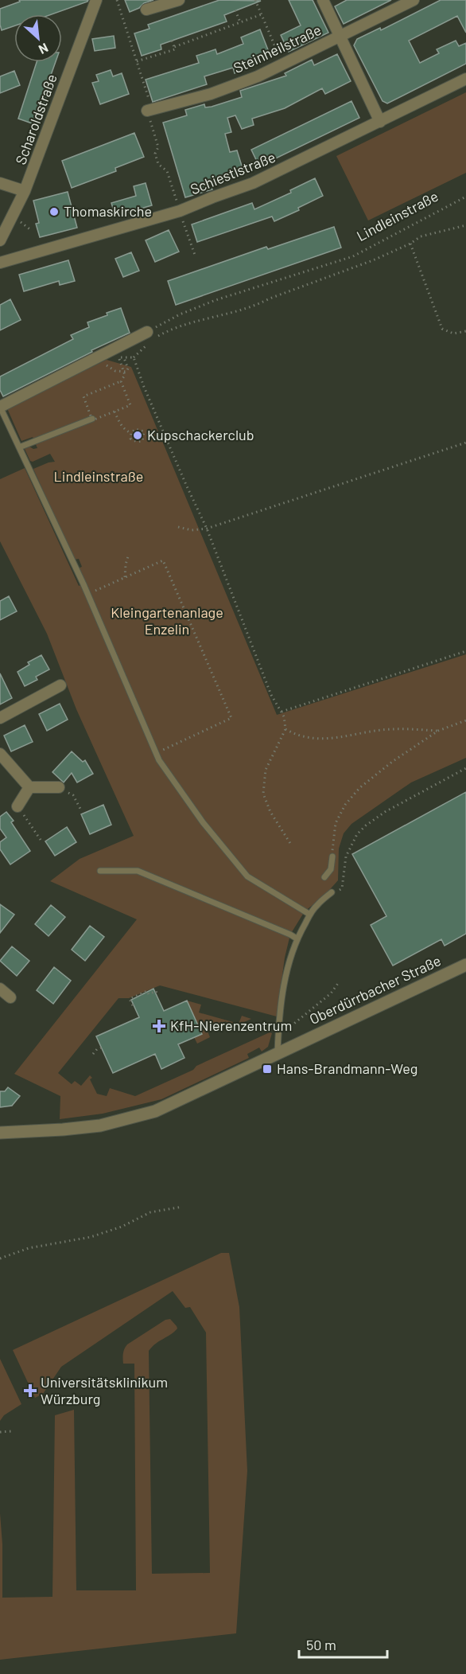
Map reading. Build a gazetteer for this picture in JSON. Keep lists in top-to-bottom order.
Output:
{
  "streets": {
    "street": [
      "Steinheilstraße",
      "Scharoldstraße",
      "Schiestlstraße",
      "Oberdürrbacher Straße"
    ],
    "path": ["Lindleinstraße"]
  },
  "parks": ["Lindleinstraße", "Kleingartenanlage Enzelin"],
  "places": {
    "other": ["Thomaskirche", "Kupschackerclub"],
    "health": ["KfH-Nierenzentrum", "Universitätsklinikum Würzburg"],
    "transit": ["Hans-Brandmann-Weg"]
  },
  "scale_bar": "50 m",
  "north": "bottom right"
}
